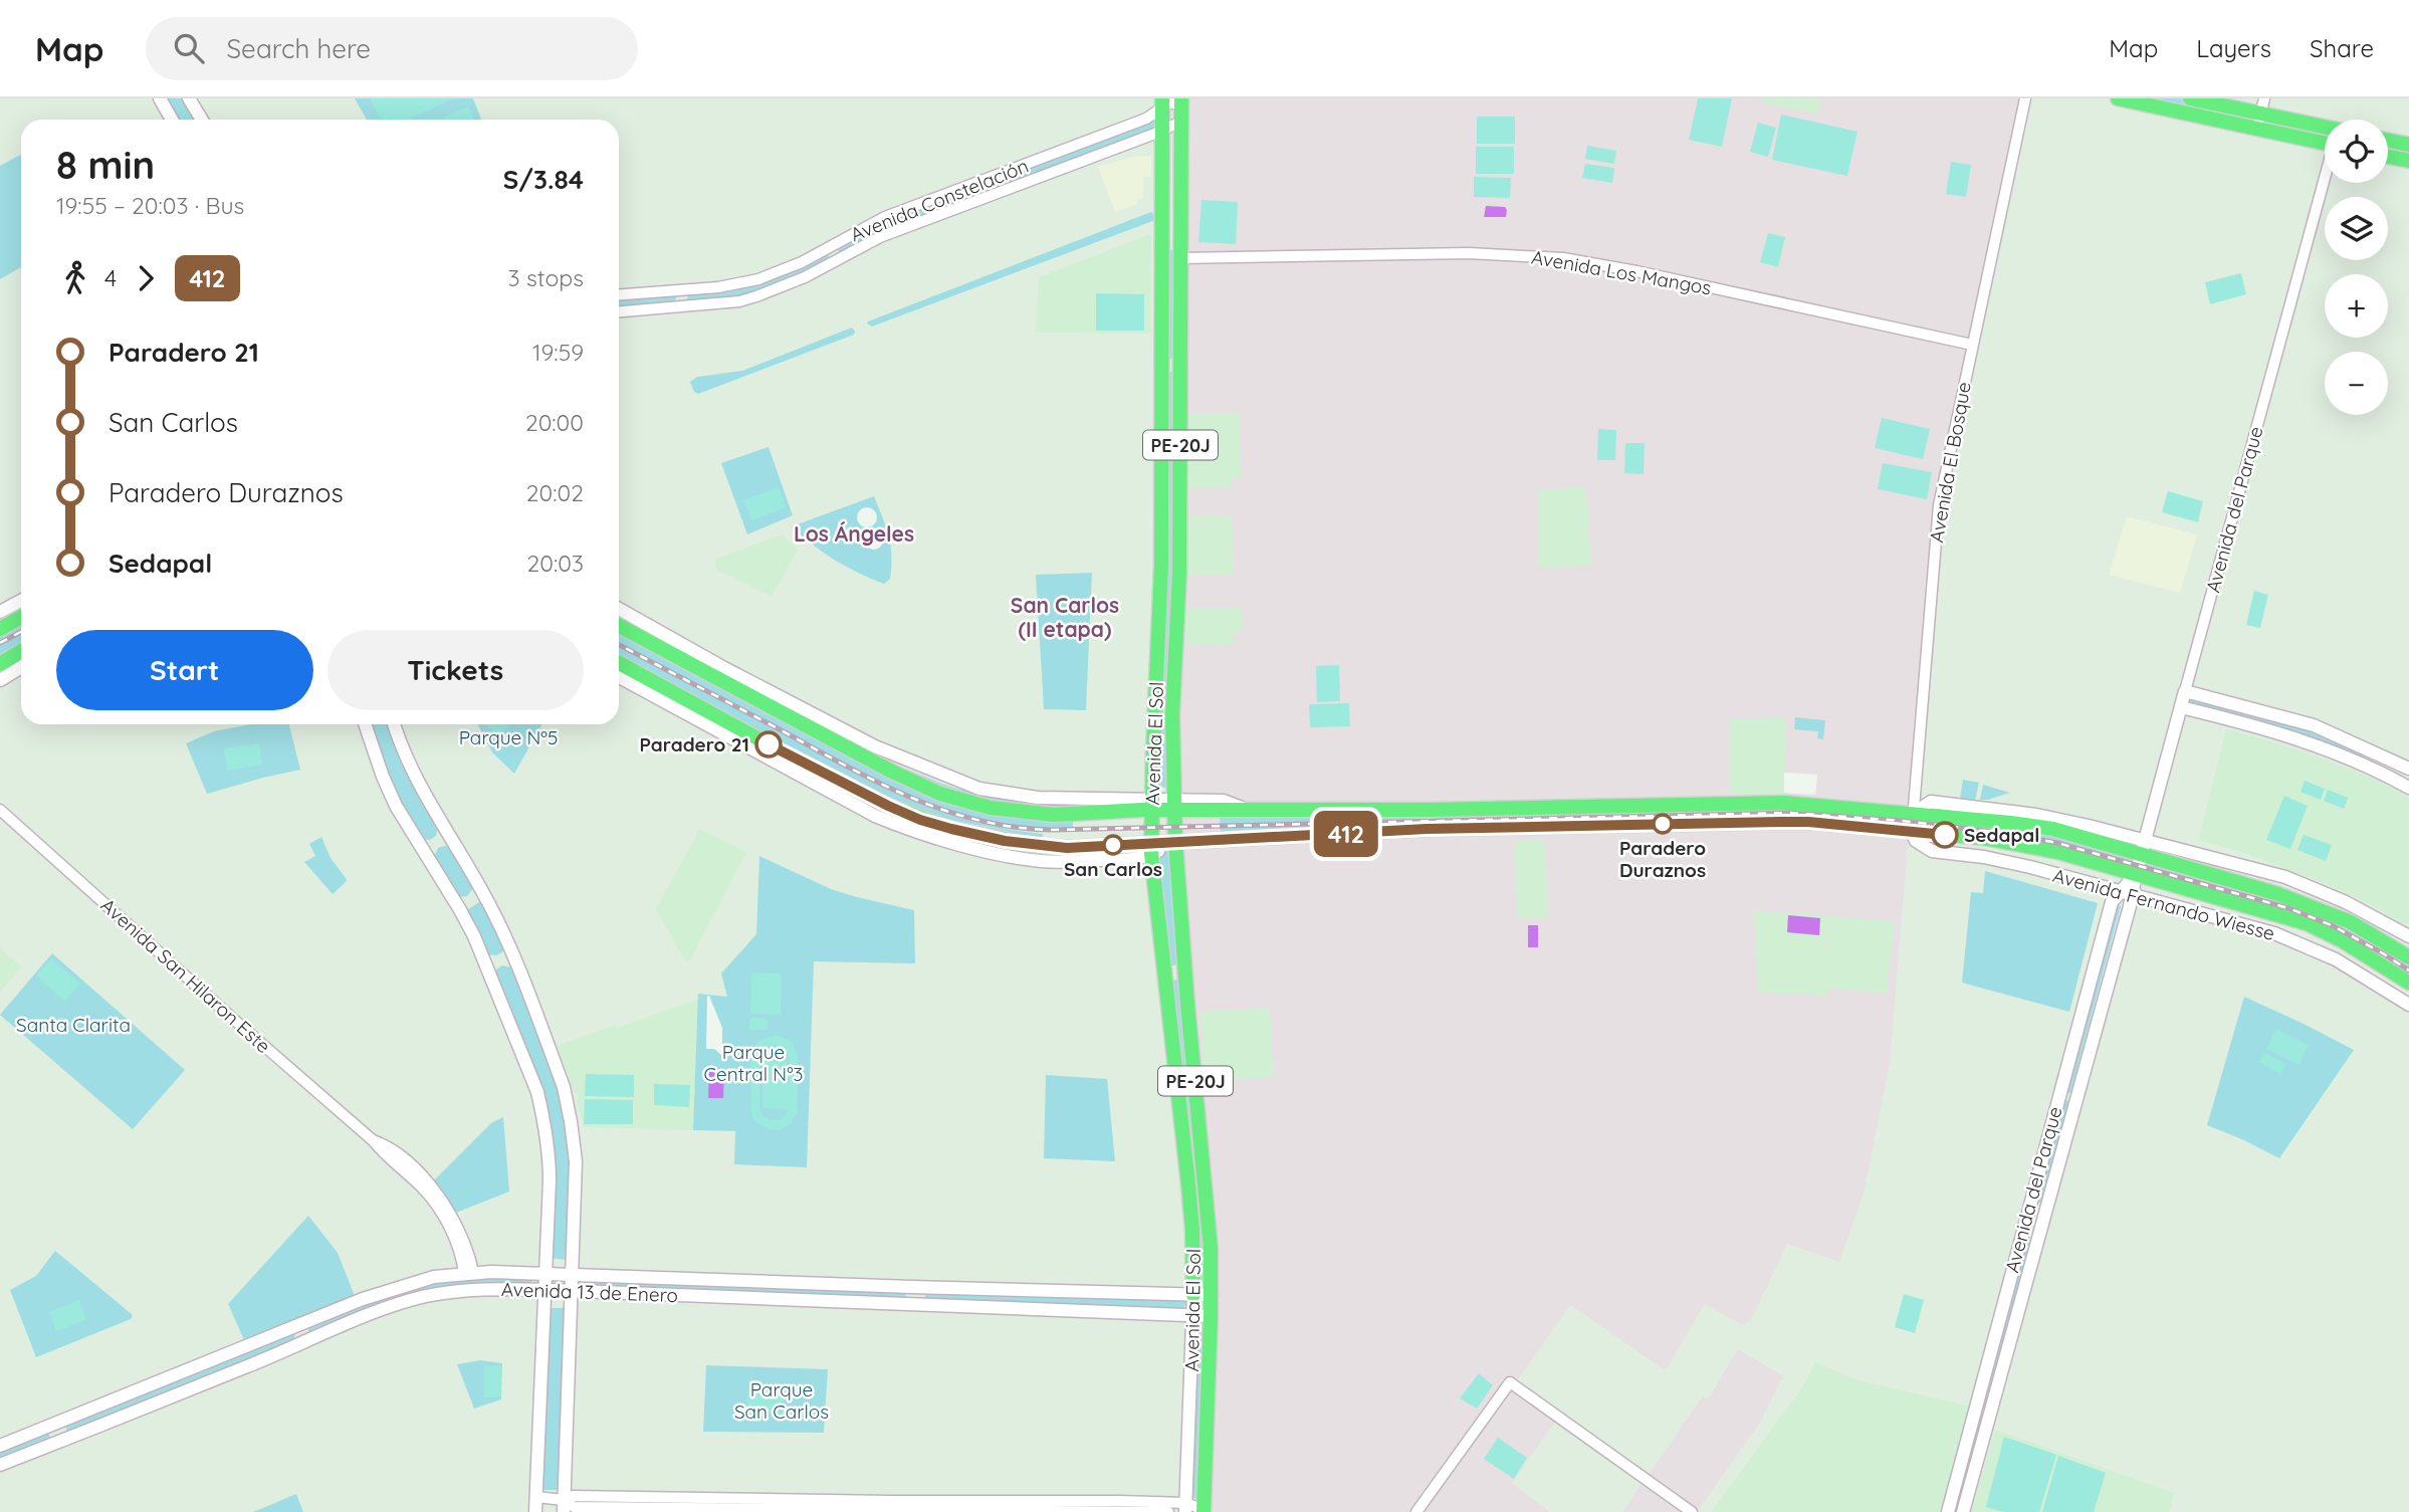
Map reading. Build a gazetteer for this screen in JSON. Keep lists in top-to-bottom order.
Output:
{
  "streets": {
    "main road": [
      "PE-20J",
      "Avenida del Parque",
      "Avenida El Sol",
      "Avenida Fernando Wiesse",
      "Avenida 13 de Enero"
    ],
    "street": [
      "Avenida Constelación",
      "Avenida Los Mangos",
      "Avenida El Bosque",
      "Avenida San Hilaron Este"
    ]
  },
  "crossings": [
    ["Avenida Constelación", "Avenida El Sol"],
    ["Avenida Los Mangos", "Avenida El Bosque"],
    ["Avenida Los Mangos", "Avenida El Sol"],
    ["Avenida El Bosque", "Avenida Fernando Wiesse"],
    ["Avenida del Parque", "Avenida Fernando Wiesse"],
    ["Avenida El Sol", "Avenida Fernando Wiesse"],
    ["Avenida El Sol", "Avenida 13 de Enero"],
    ["Avenida San Hilaron Este", "Avenida 13 de Enero"]
  ],
  "districts": ["Los Ángeles", "San Carlos (II etapa)"],
  "parks": [
    "Parque Nº5",
    "Santa Clarita",
    "Parque Central N°3",
    "Parque San Carlos"
  ],
  "places": [
    "Paradero 21",
    "Paradero Duraznos",
    "Sedapal",
    "San Carlos"
  ],
  "lines": ["bus line 412"],
  "page": {
    "header": "Map",
    "search": "Search here",
    "nav": ["Map", "Layers", "Share"],
    "on_map": "412",
    "map_buttons": ["+", "−"],
    "heading": ["8 min", "19:55 – 20:03 · Bus", "S/3.84"],
    "legs": ["4", "412", "3 stops"],
    "list": [
      {
        "name": "Paradero 21",
        "value": "19:59"
      },
      {
        "name": "San Carlos",
        "value": "20:00"
      },
      {
        "name": "Paradero Duraznos",
        "value": "20:02"
      },
      {
        "name": "Sedapal",
        "value": "20:03"
      }
    ],
    "buttons": ["Start", "Tickets"]
  }
}
